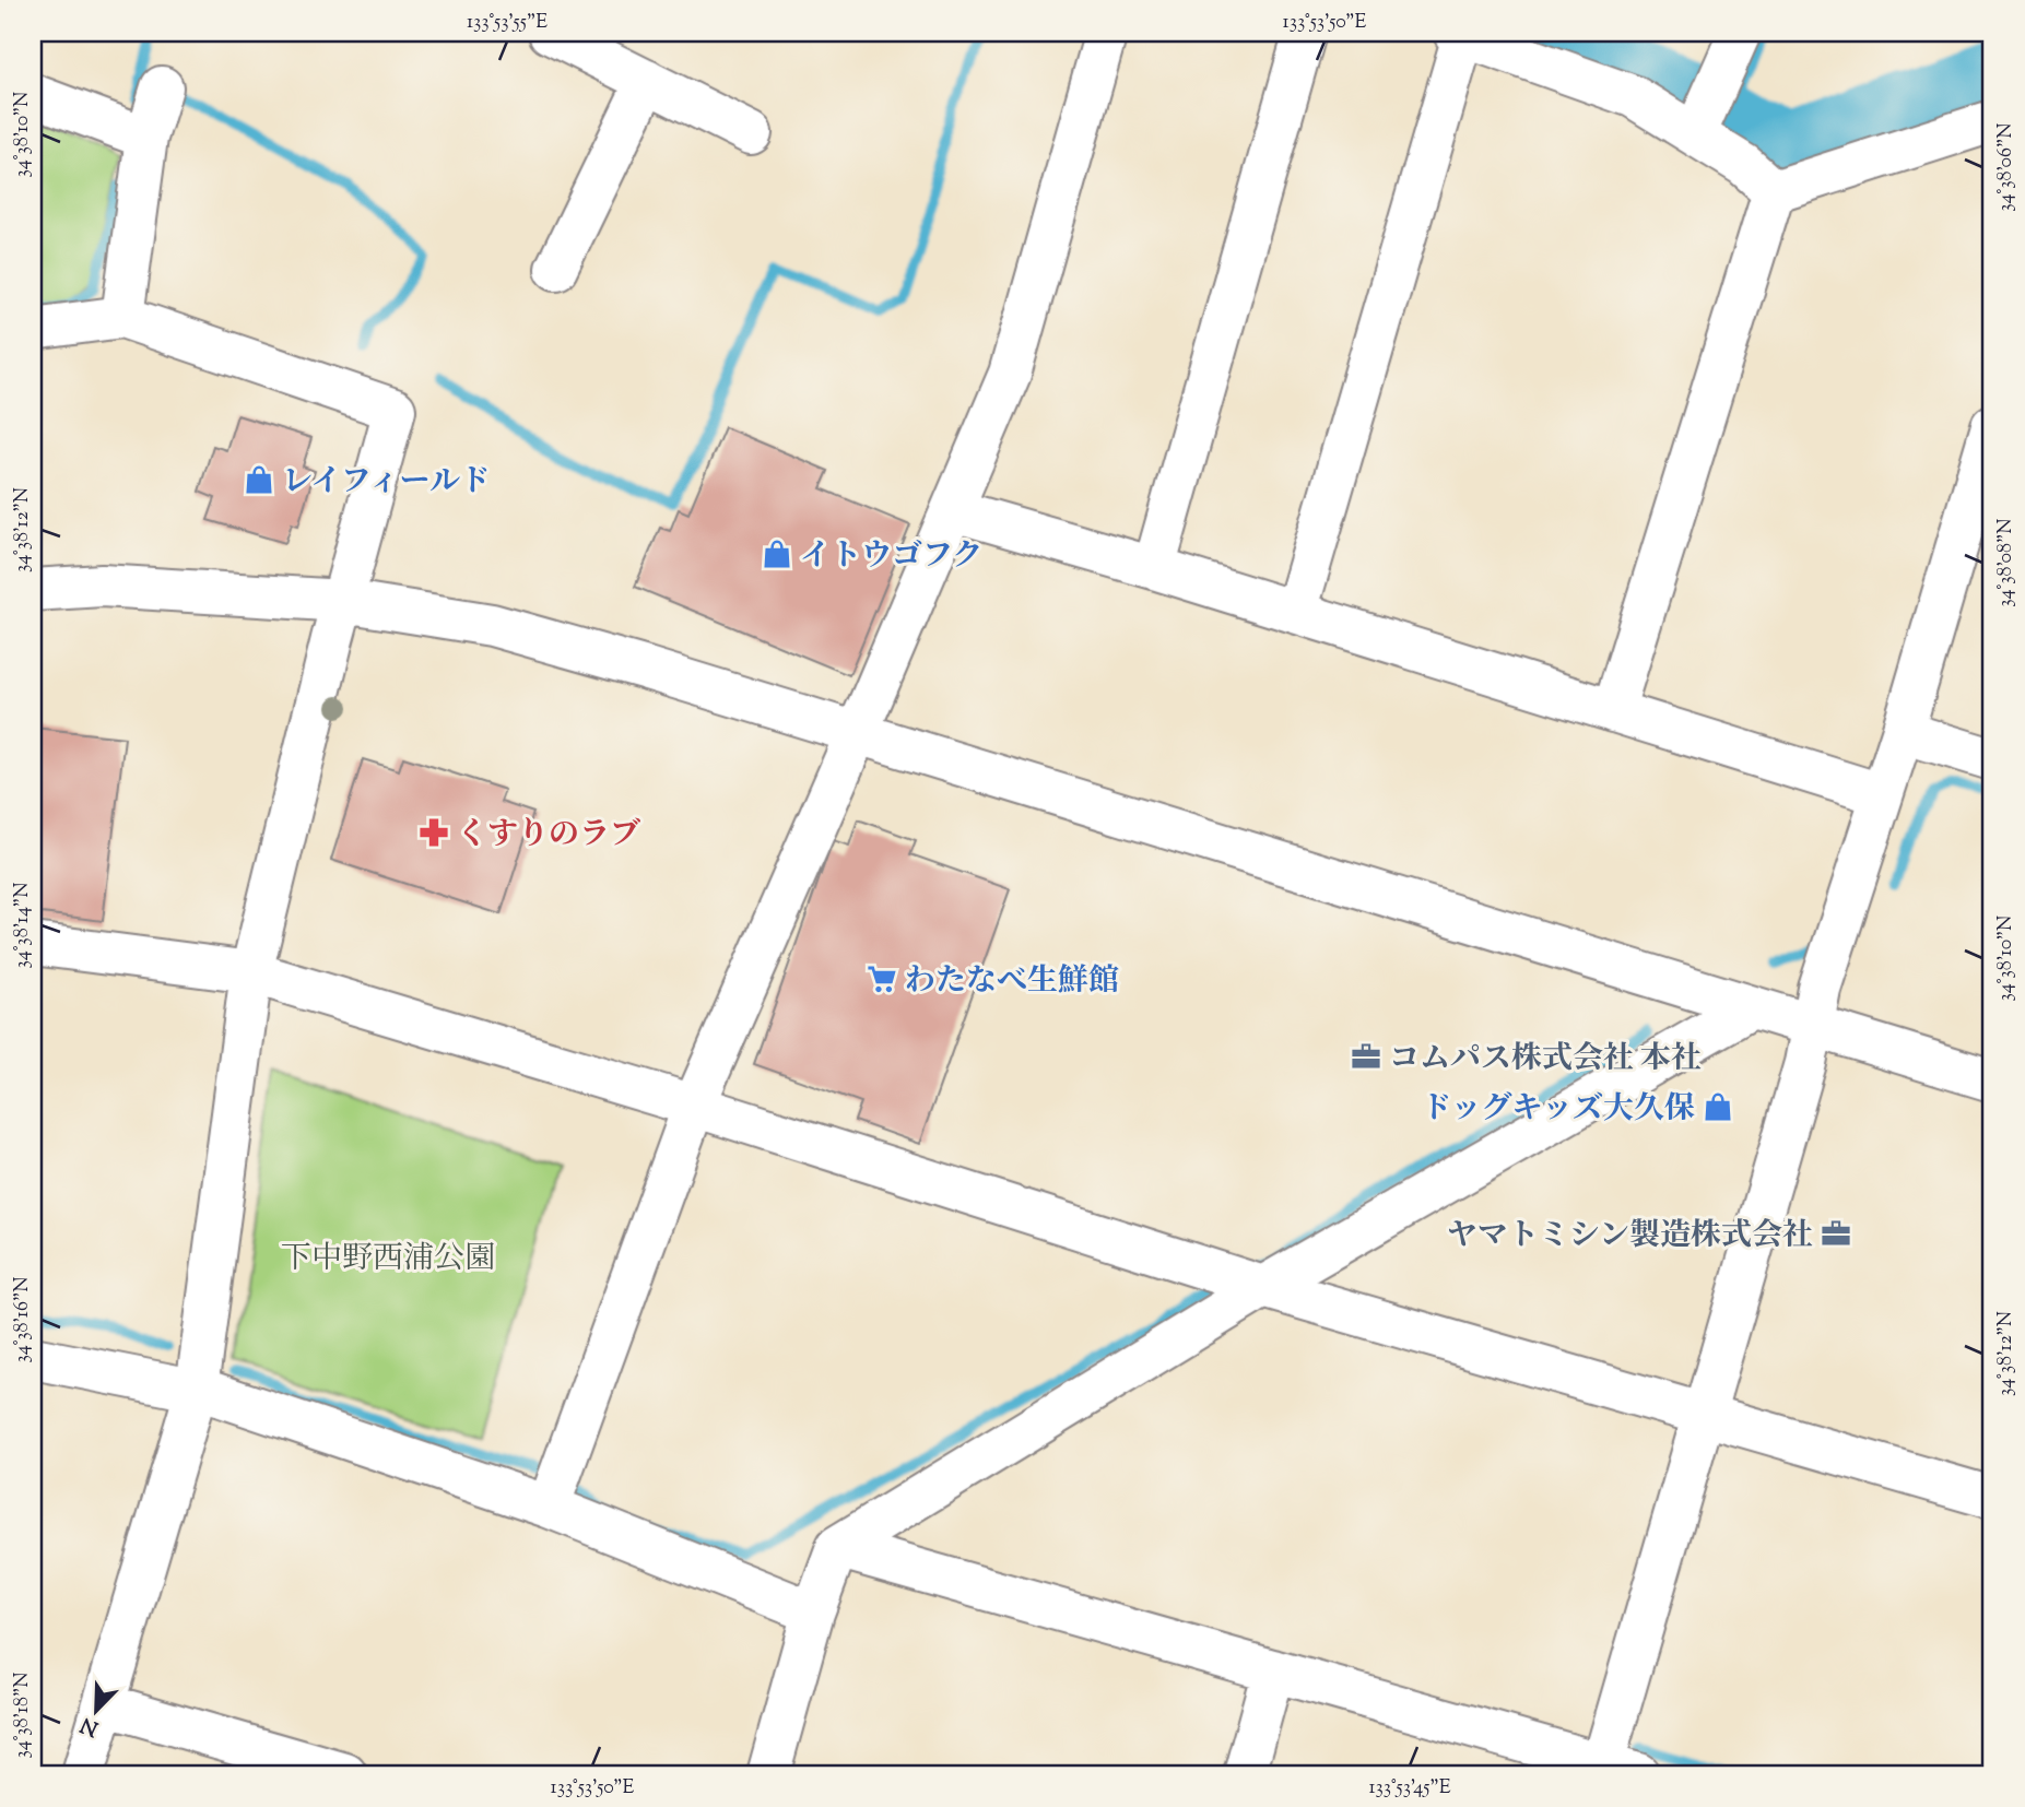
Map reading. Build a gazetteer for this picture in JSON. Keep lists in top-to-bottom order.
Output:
{
  "parks": ["下中野西浦公園"],
  "places": {
    "shop": ["レイフィールド", "イトウゴフク", "ドッグキッズ大久保"],
    "pharmacy": ["くすりのラブ"],
    "supermarket": ["わたなべ生鮮館"],
    "office": ["コムパス株式会社 本社", "ヤマトミシン製造株式会社"]
  },
  "north": "bottom left",
  "coordinates": [
    "133°53'55\"E",
    "133°53'50\"E",
    "34°38'10\"N",
    "34°38'06\"N",
    "34°38'12\"N",
    "34°38'08\"N",
    "34°38'14\"N",
    "34°38'16\"N",
    "34°38'18\"N",
    "133°53'45\"E"
  ]
}
